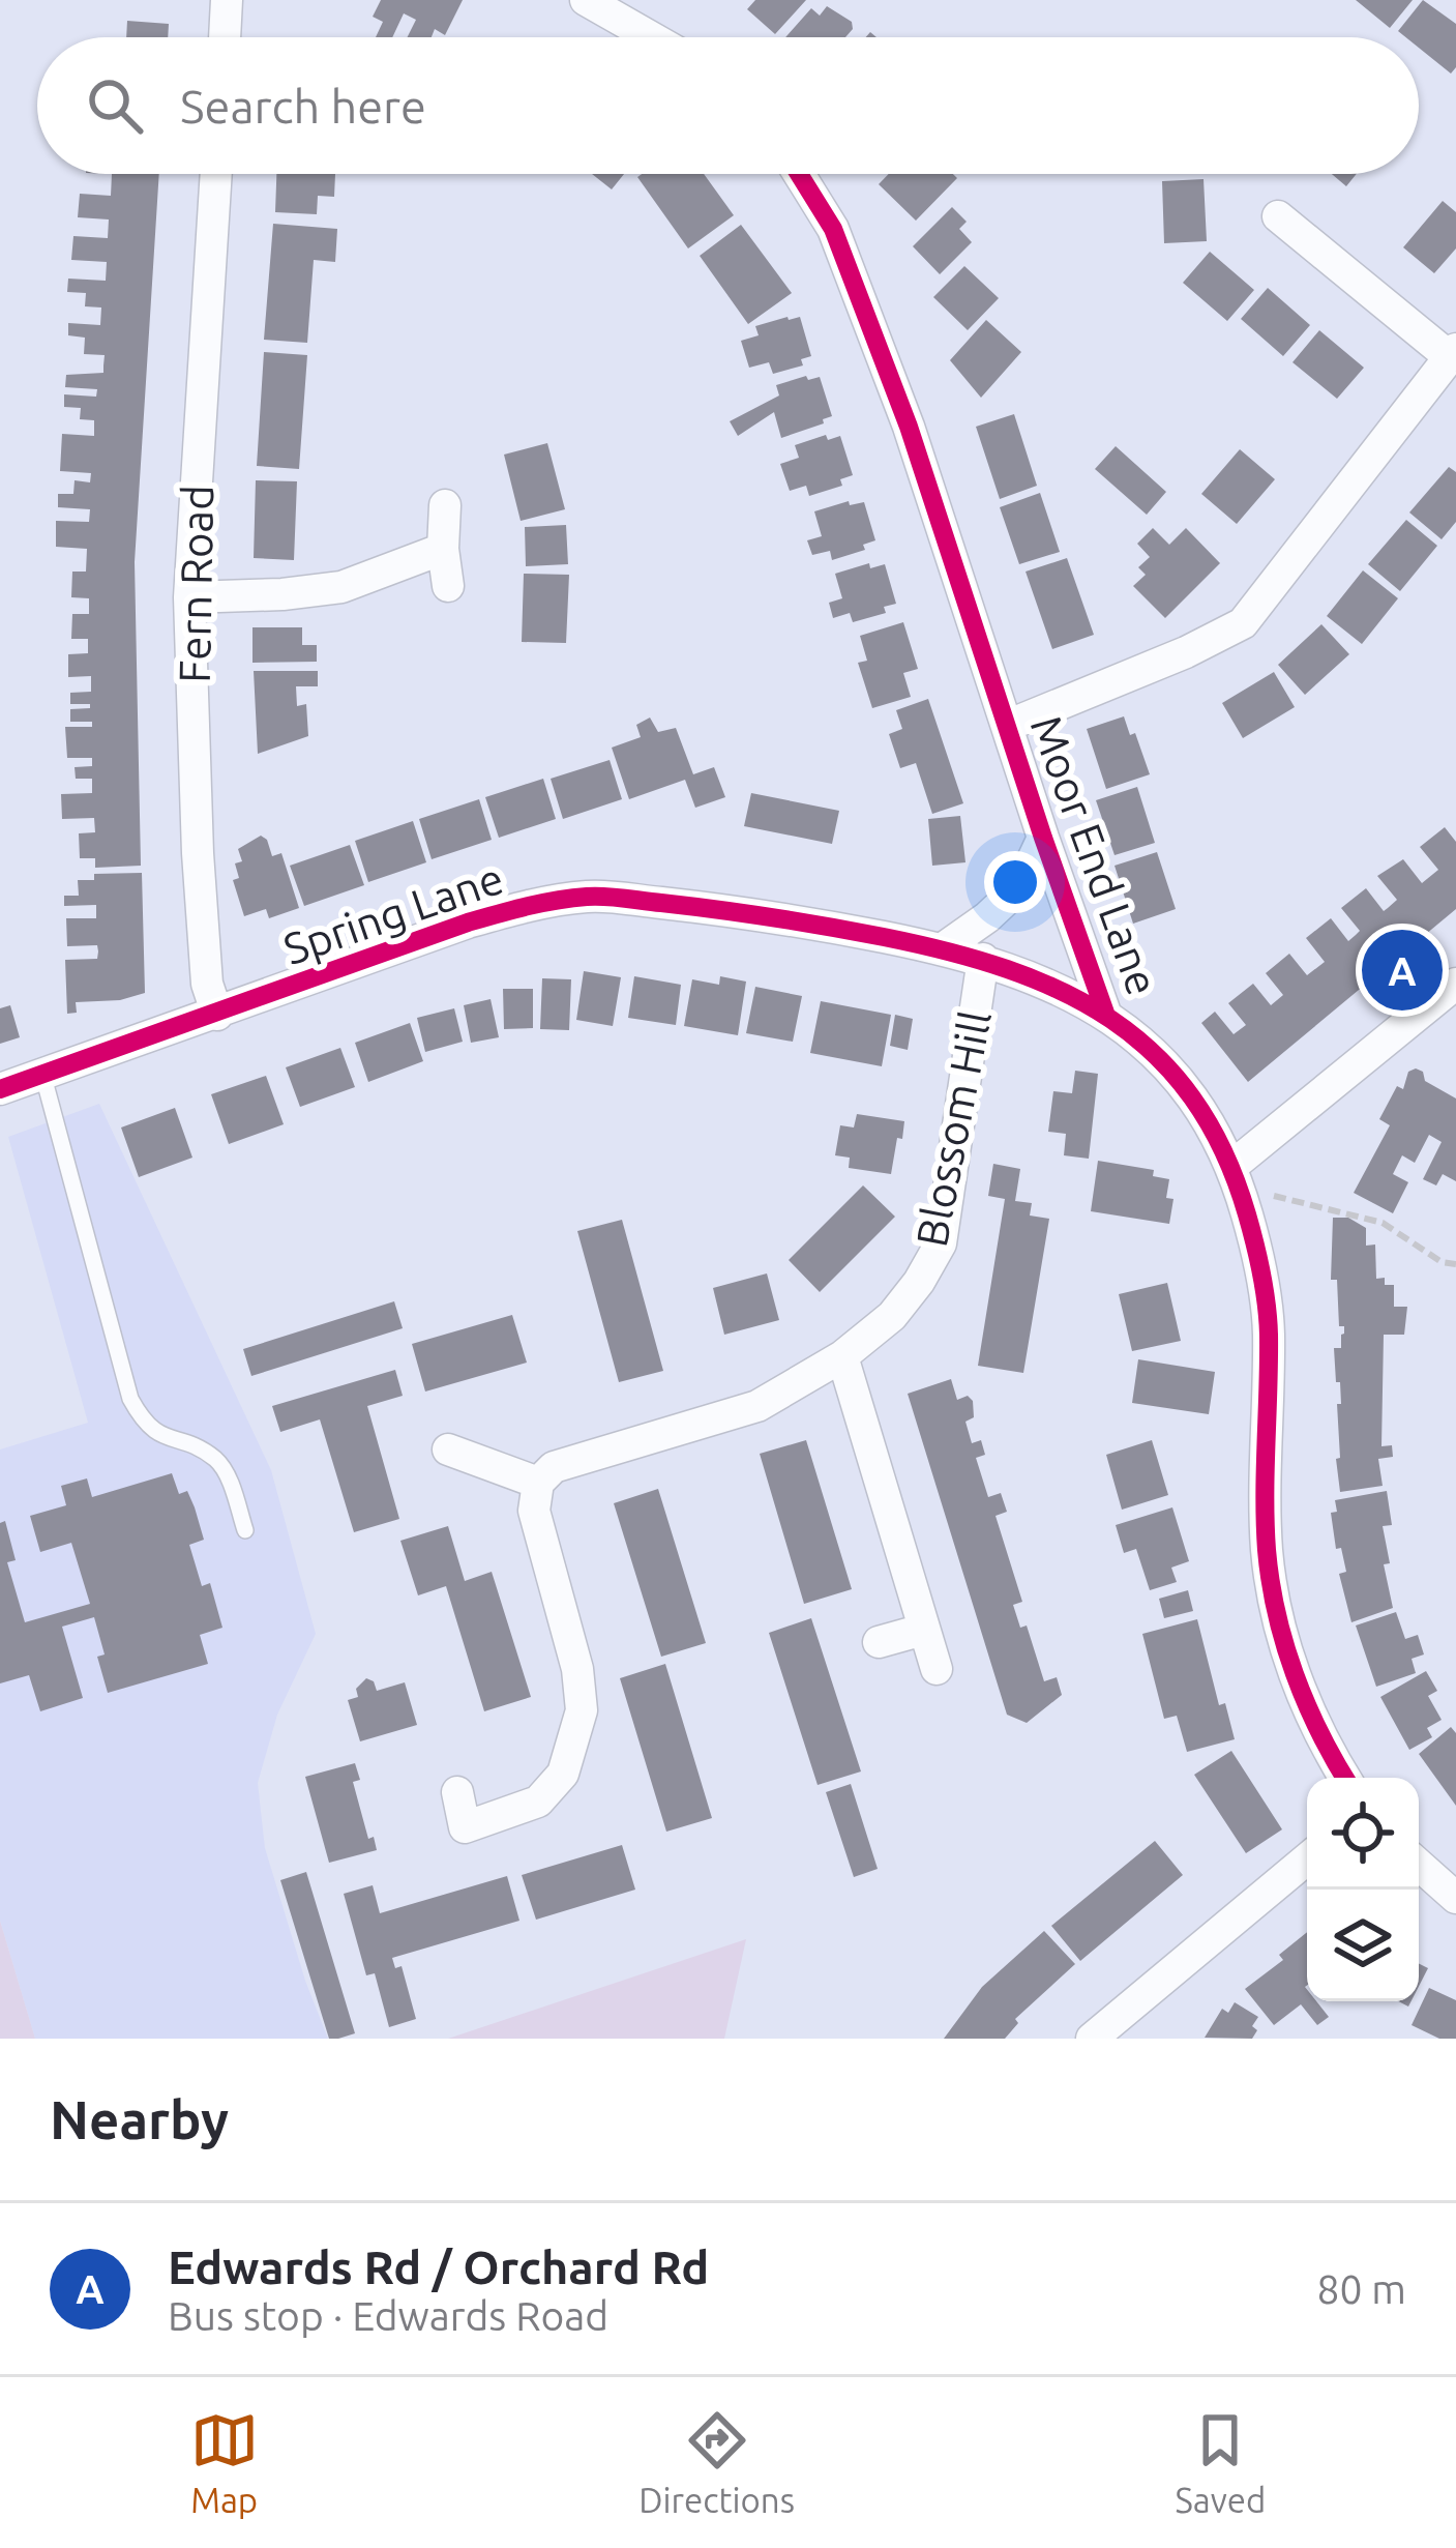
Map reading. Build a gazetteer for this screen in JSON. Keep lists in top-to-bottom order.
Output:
{
  "streets": {
    "street": [
      "Fern Road",
      "Moor End Lane",
      "Spring Lane",
      "Blossom Hill"
    ]
  },
  "crossings": [
    ["Fern Road", "Spring Lane"],
    ["Moor End Lane", "Spring Lane"],
    ["Spring Lane", "Blossom Hill"]
  ],
  "page": {
    "search": "Search here",
    "pins": "A",
    "heading": "Nearby",
    "list": [
      {
        "mark": "A",
        "name": "Edwards Rd / Orchard Rd",
        "note": "Bus stop · Edwards Road",
        "value": "80 m"
      }
    ],
    "nav": ["Map", "Directions", "Saved"]
  }
}
